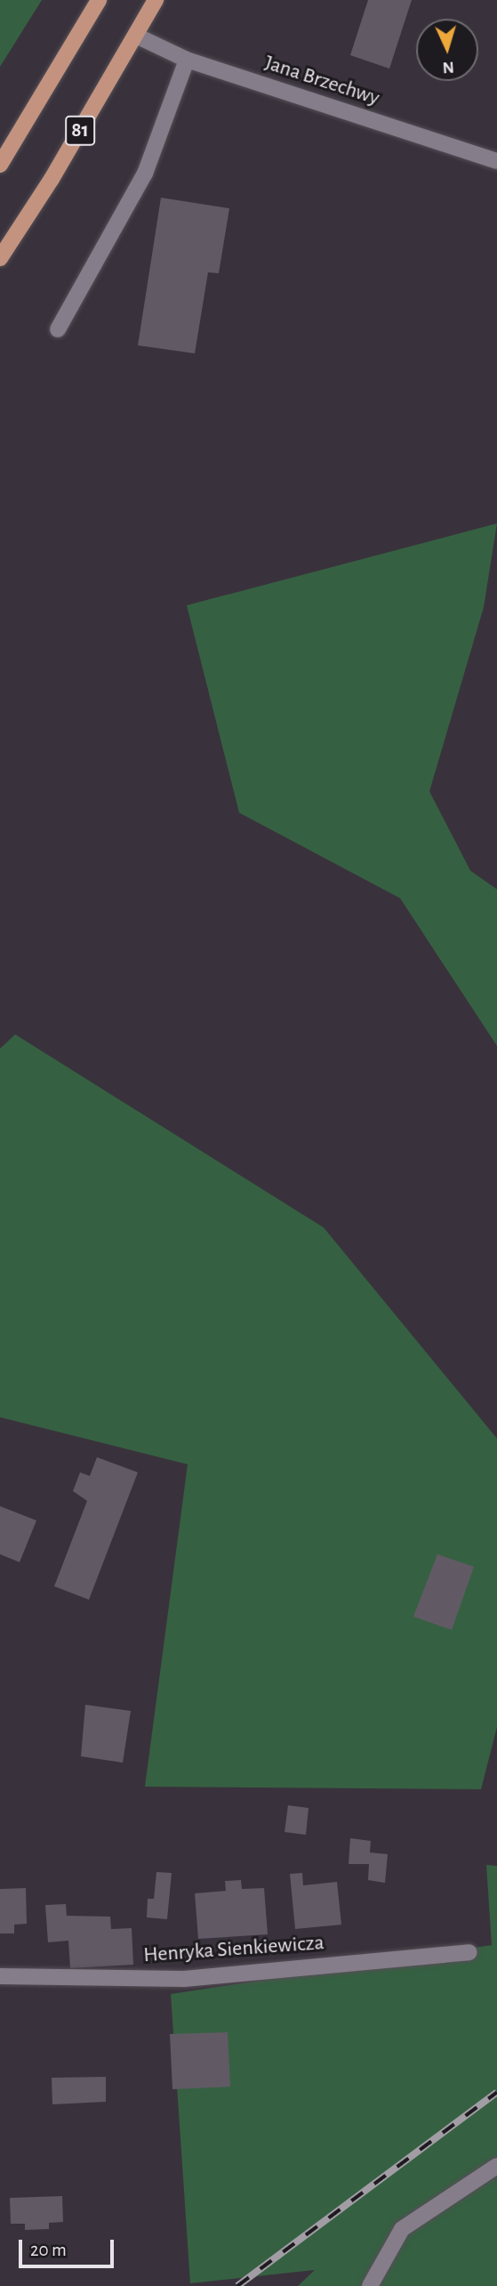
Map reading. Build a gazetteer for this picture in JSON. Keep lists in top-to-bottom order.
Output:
{
  "streets": {
    "main road": ["81"],
    "street": ["Jana Brzechwy", "Henryka Sienkiewicza"]
  },
  "crossings": [
    ["Jana Brzechwy", "81"]
  ],
  "scale_bar": "20 m",
  "north": "bottom"
}
